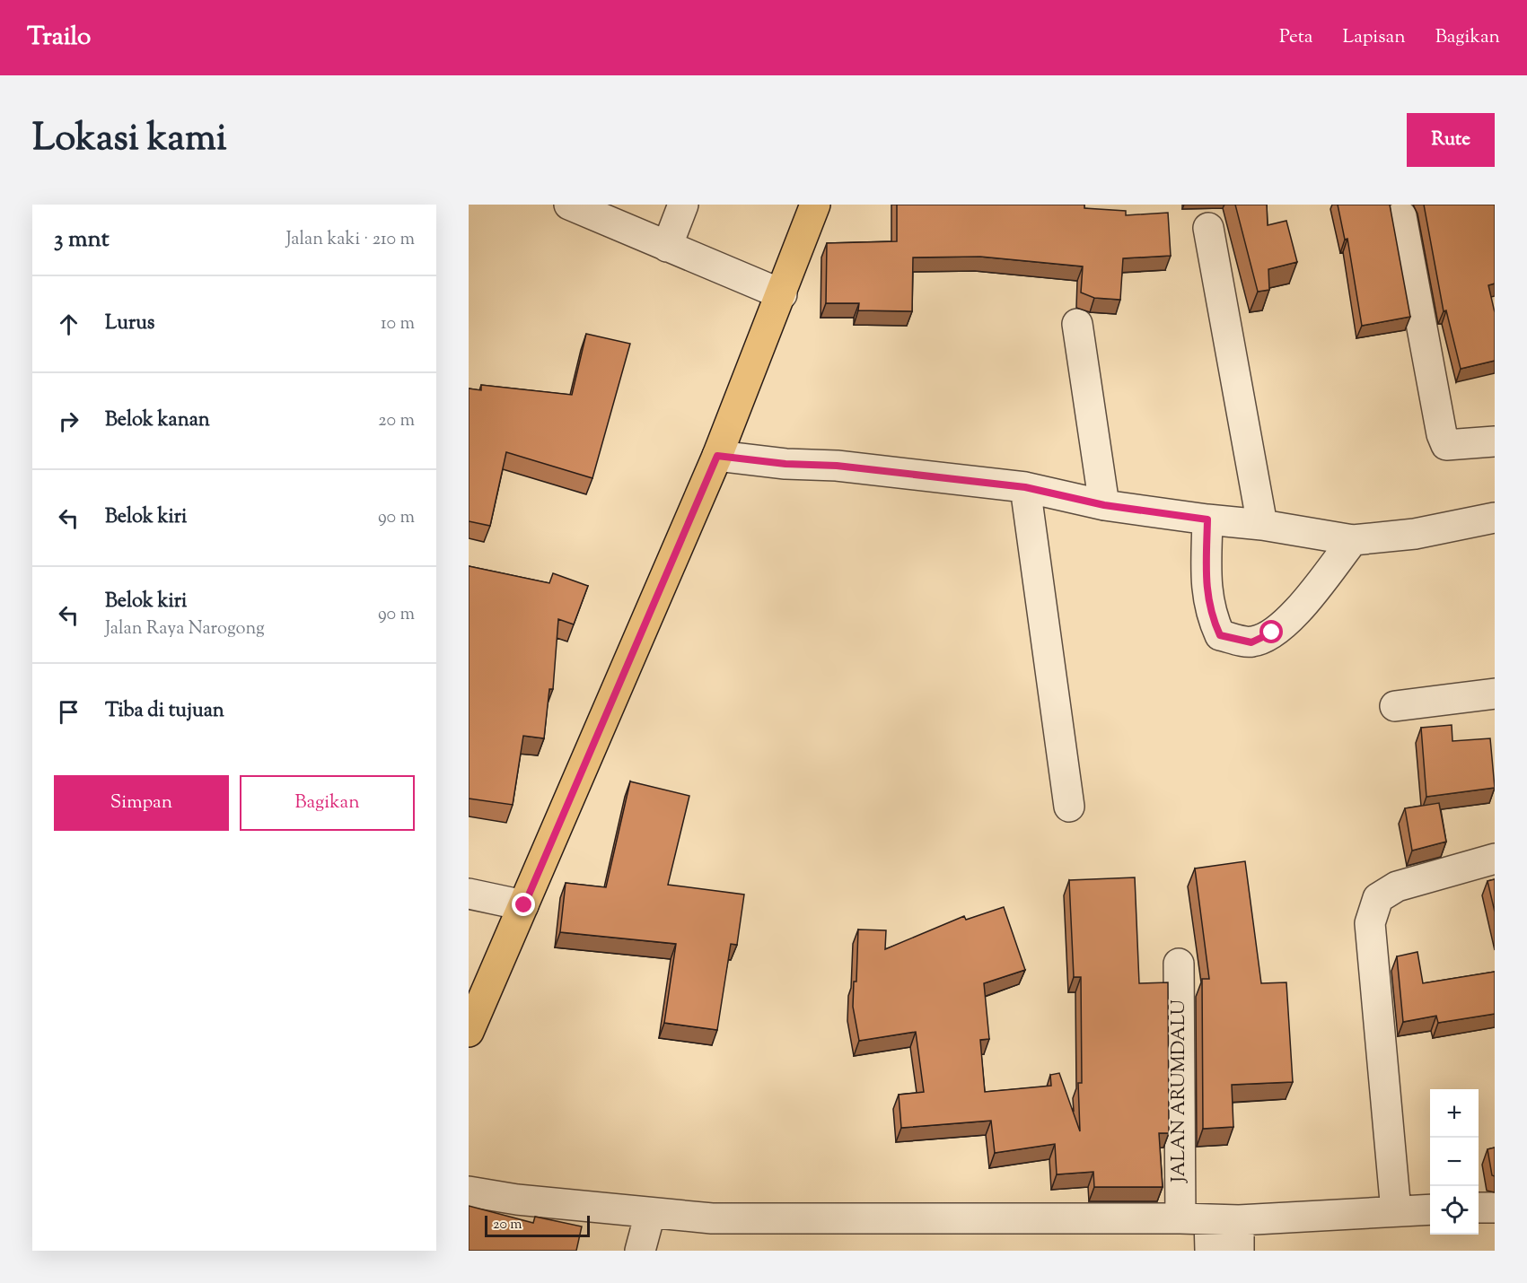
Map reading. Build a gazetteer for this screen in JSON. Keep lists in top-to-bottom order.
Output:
{
  "streets": {
    "street": ["JALAN ARUMDALU"]
  },
  "scale_bar": "20 m",
  "page": {
    "header": "Trailo",
    "nav": ["Peta", "Lapisan", "Bagikan"],
    "title": "Lokasi kami",
    "buttons": [
      "Rute",
      ["Simpan", "Bagikan"]
    ],
    "heading": ["3 mnt", "Jalan kaki · 210 m"],
    "list": [
      ["Lurus", "10 m"],
      ["Belok kanan", "20 m"],
      ["Belok kiri", "90 m"],
      ["Belok kiri", "Jalan Raya Narogong", "90 m"],
      "Tiba di tujuan"
    ],
    "map_buttons": ["+", "−"],
    "scale": "20 m"
  }
}
